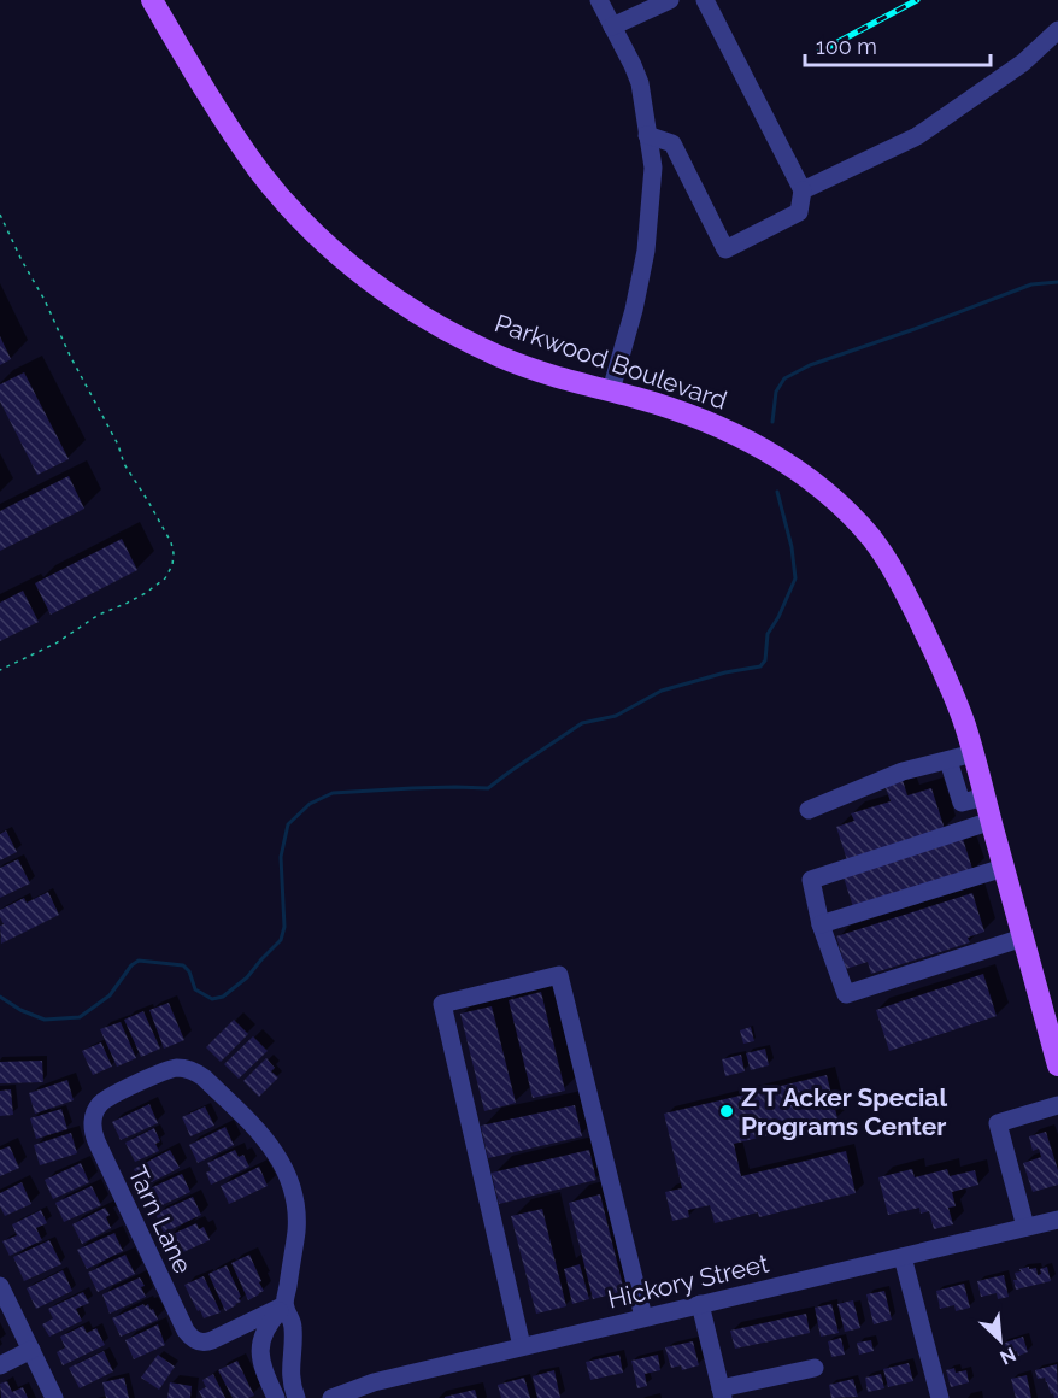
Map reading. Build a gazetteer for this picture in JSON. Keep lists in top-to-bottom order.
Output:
{
  "streets": {
    "main road": ["Parkwood Boulevard"],
    "street": ["Tarn Lane", "Hickory Street"]
  },
  "places": ["Z T Acker Special Programs Center"],
  "scale_bar": "100 m",
  "north": "bottom right"
}
